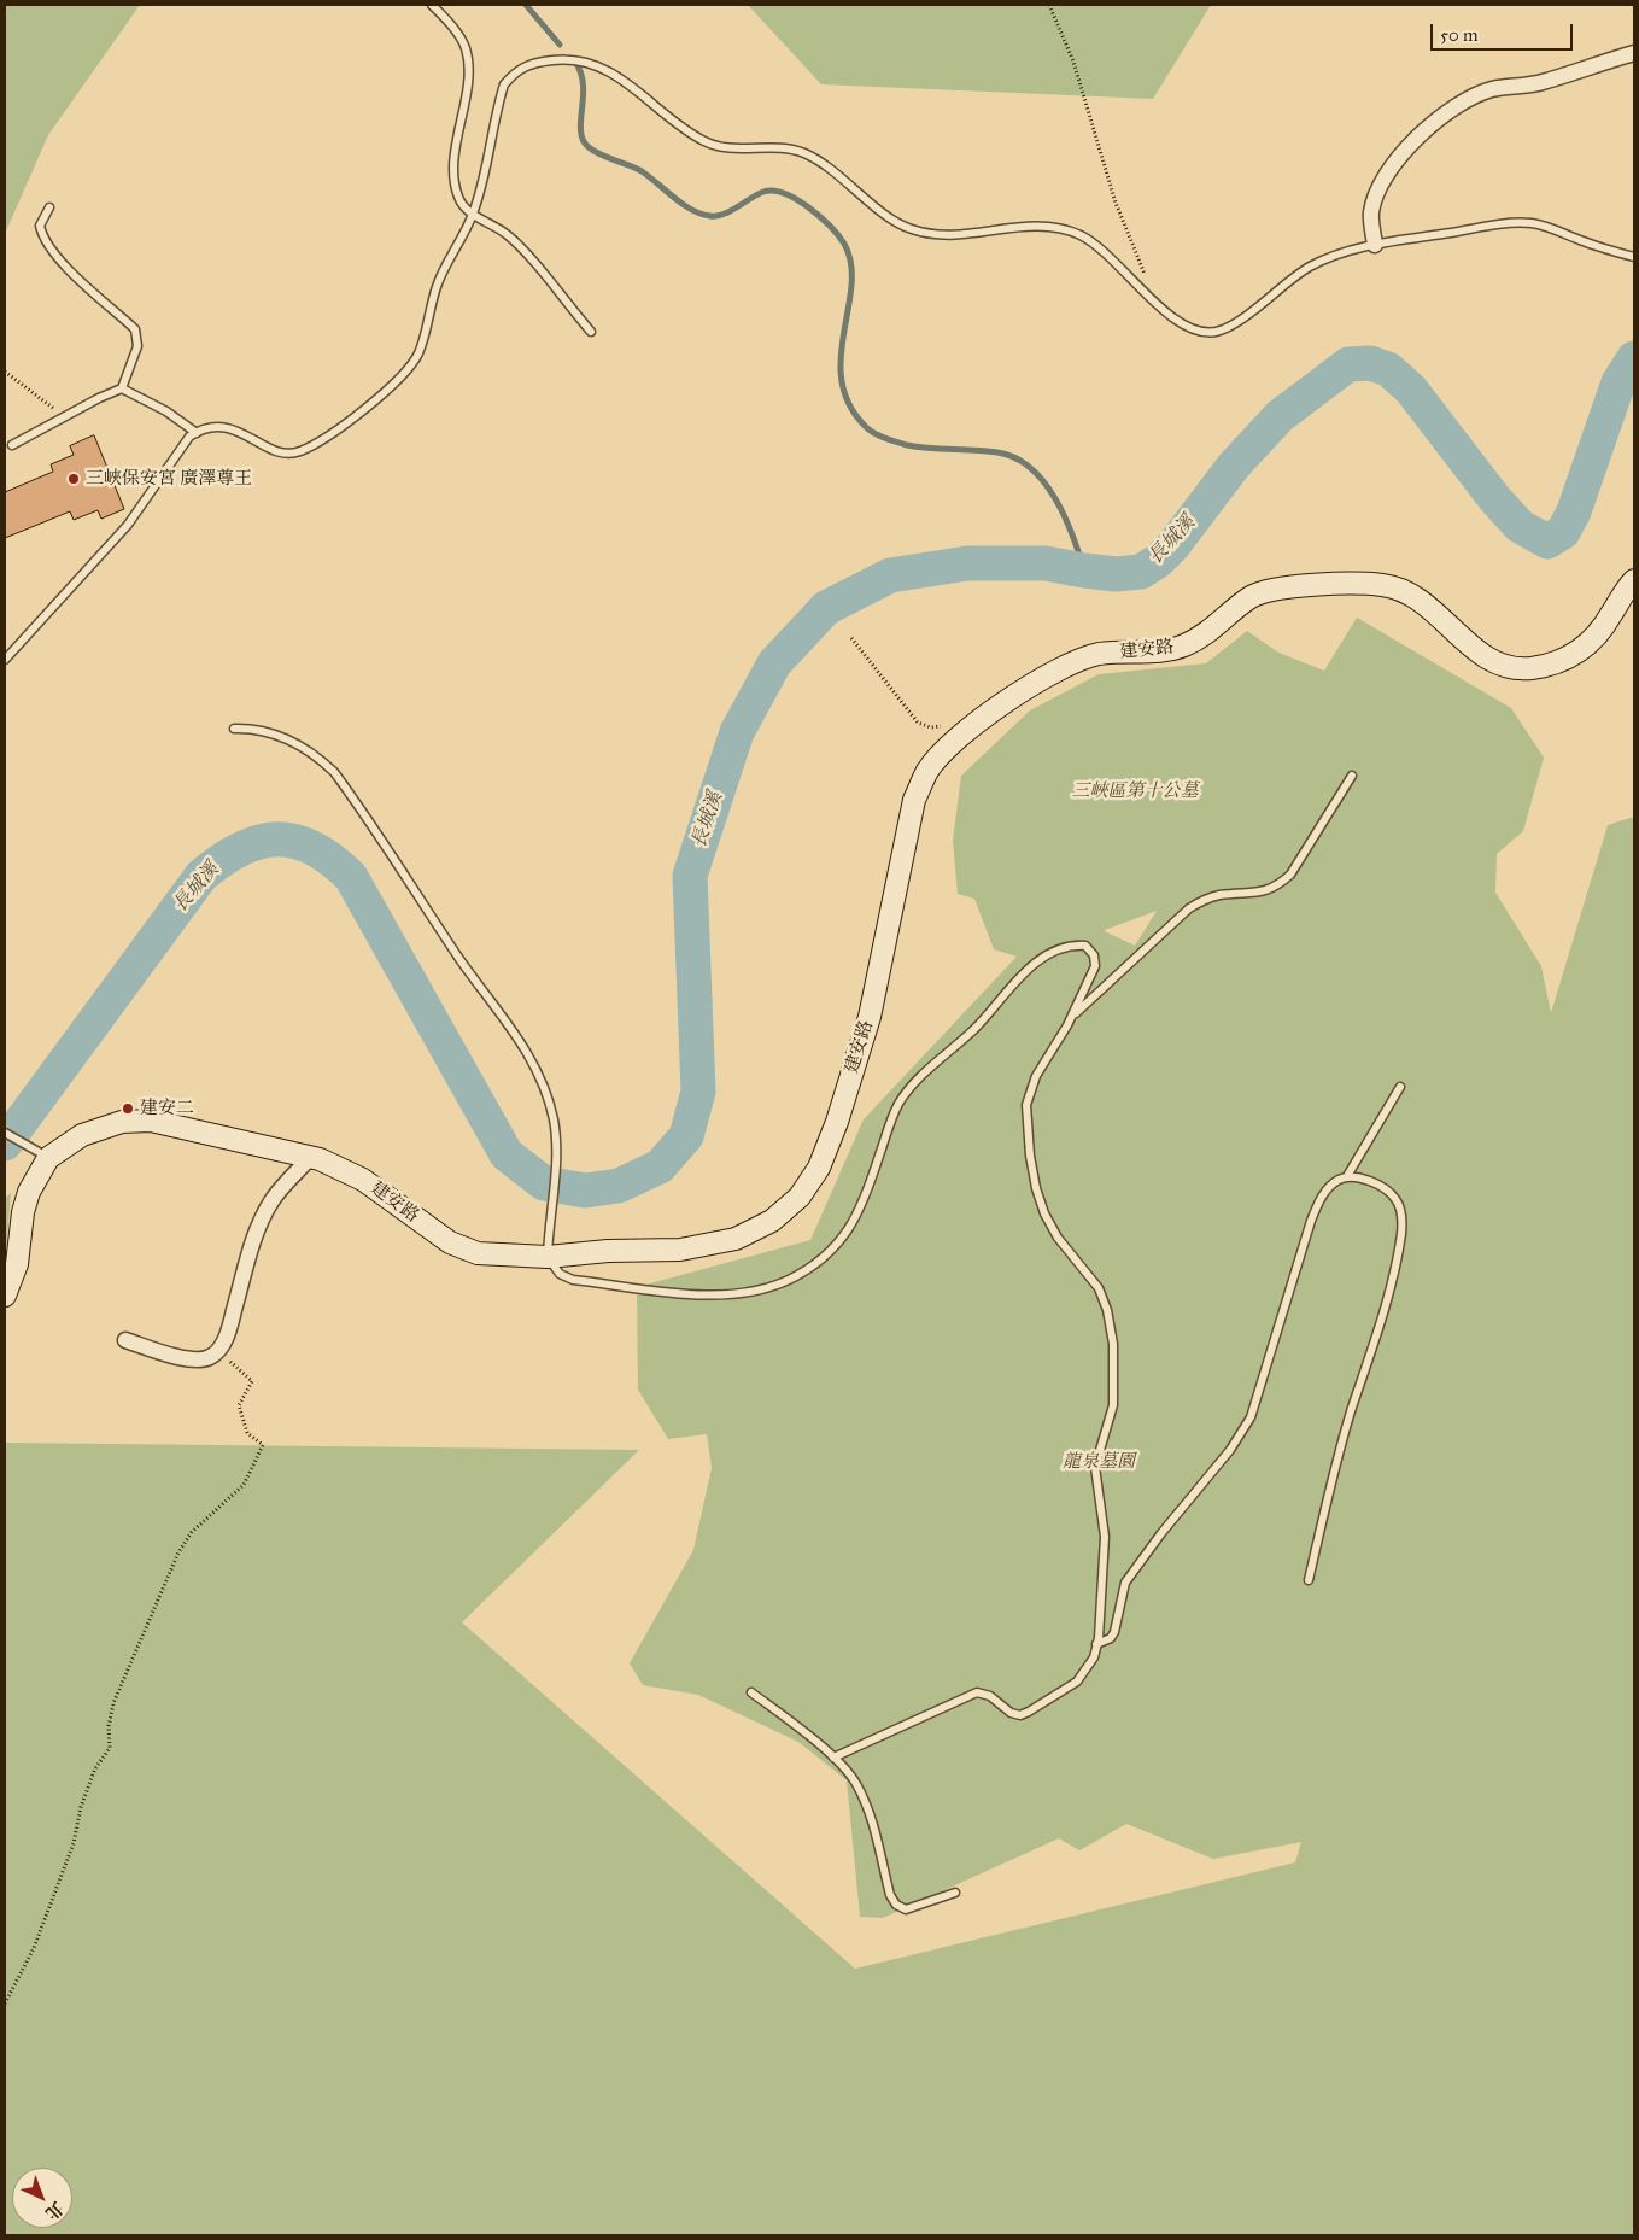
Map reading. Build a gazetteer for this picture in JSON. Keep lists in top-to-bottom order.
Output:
{
  "streets": {
    "street": ["建安路"]
  },
  "water": ["長城溪"],
  "parks": ["三峽區第十公墓", "龍泉墓園"],
  "places": ["三峽保安宮 廣澤尊王", "建安二"],
  "scale_bar": "50 m",
  "north": "bottom right"
}
